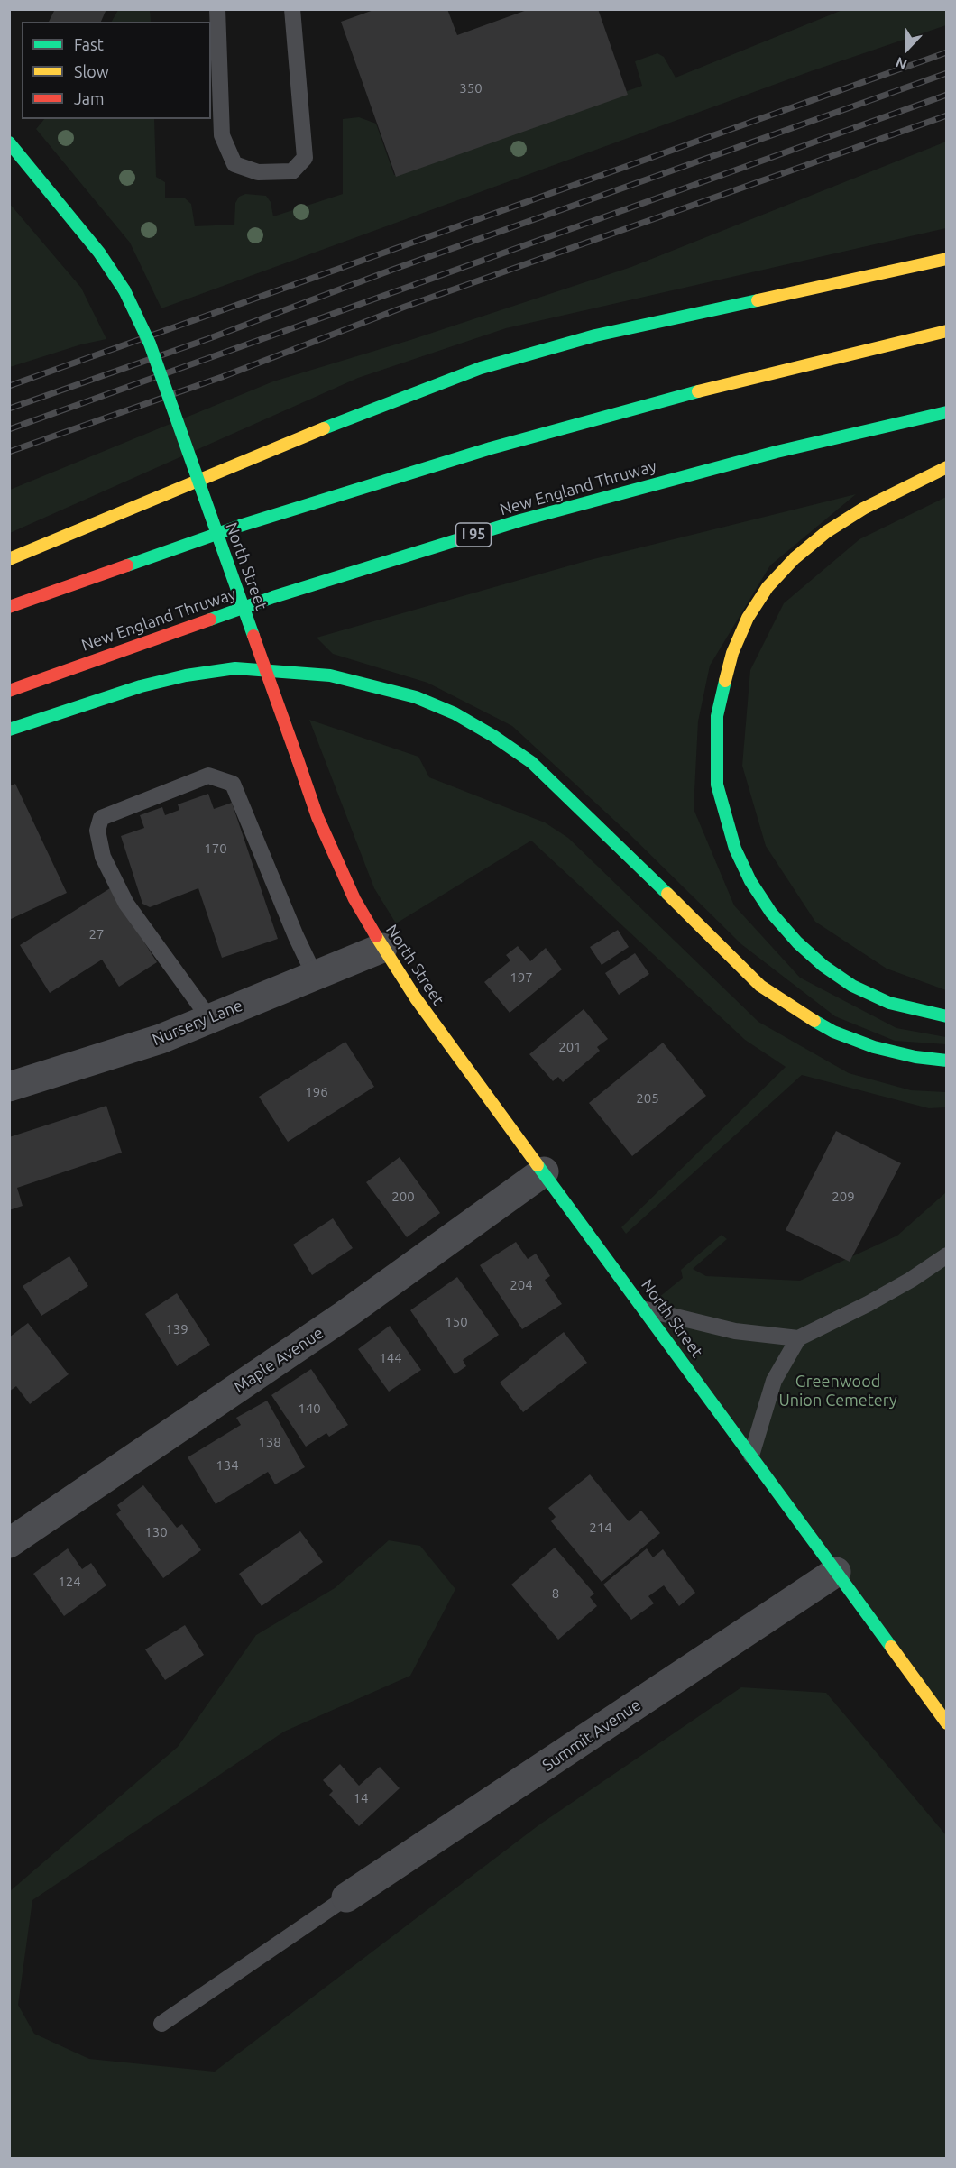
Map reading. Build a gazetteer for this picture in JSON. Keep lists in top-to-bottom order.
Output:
{
  "streets": {
    "main road": ["New England Thruway", "I 95", "North Street"],
    "street": ["Nursery Lane", "Maple Avenue", "Summit Avenue"]
  },
  "crossings": [
    ["North Street", "Nursery Lane"],
    ["North Street", "Maple Avenue"],
    ["North Street", "Summit Avenue"]
  ],
  "parks": ["Greenwood Union Cemetery"],
  "house_numbers": [
    "350",
    "170",
    "27",
    "197",
    "201",
    "196",
    "205",
    "200",
    "209",
    "204",
    "150",
    "139",
    "144",
    "140",
    "138",
    "134",
    "214",
    "130",
    "124",
    "8",
    "14"
  ],
  "legend": ["Fast", "Slow", "Jam"],
  "north": "bottom"
}
